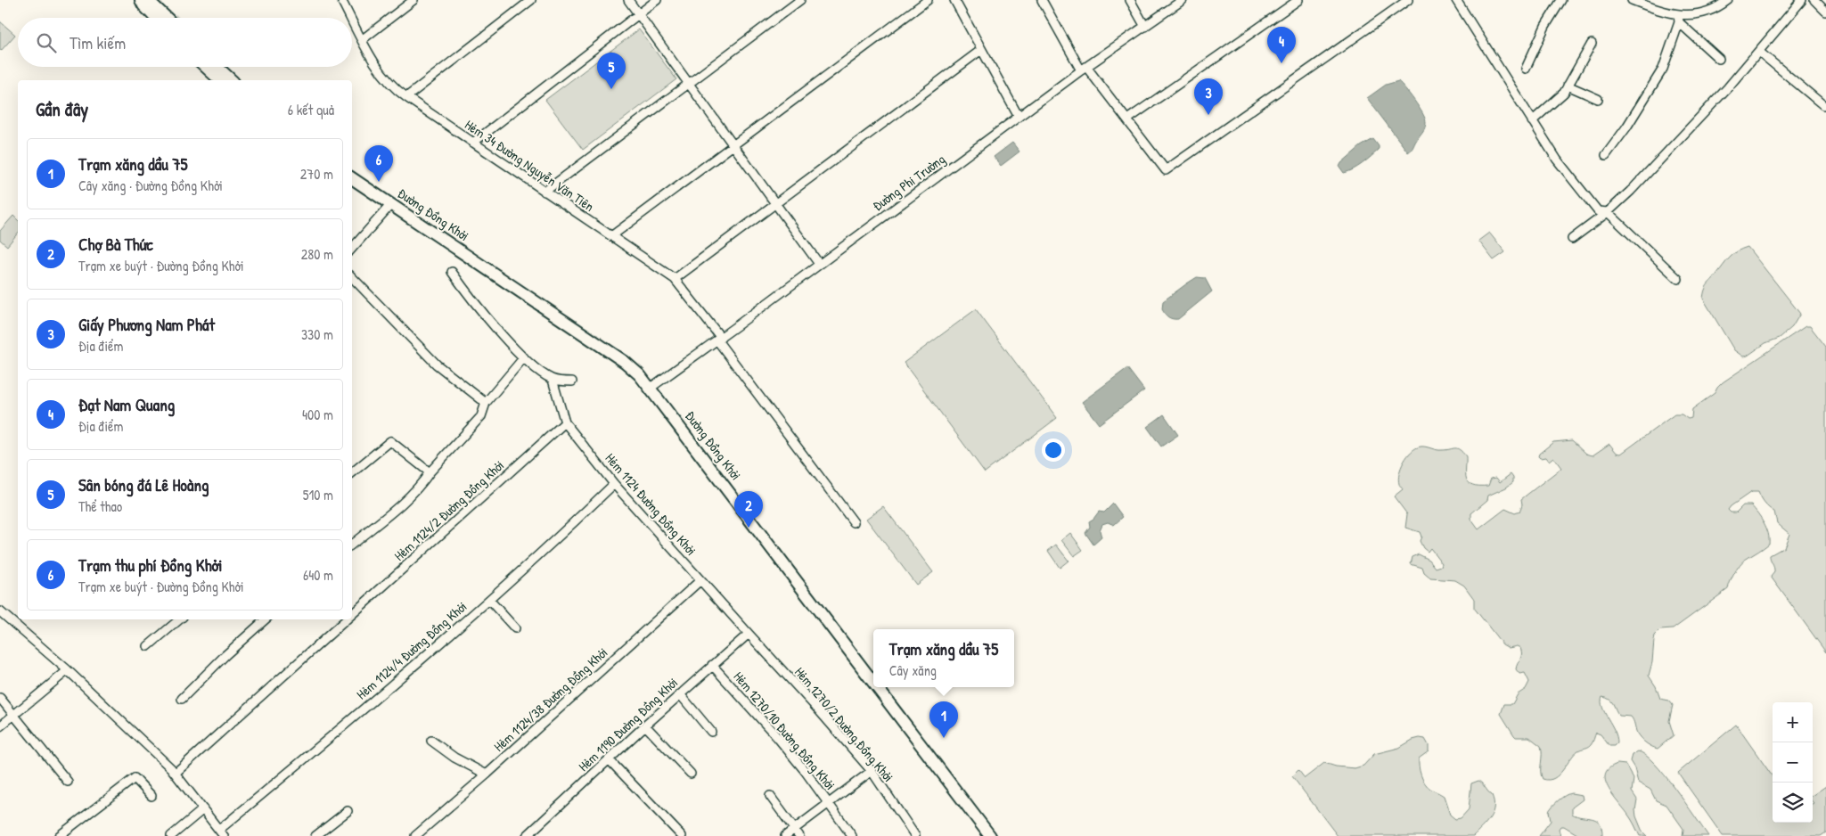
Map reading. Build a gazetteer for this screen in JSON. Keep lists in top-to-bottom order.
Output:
{
  "streets": {
    "main road": ["Đường Đồng Khởi"],
    "street": [
      "Hẻm 34 Đường Nguyễn Văn Tiên",
      "Đường Phi Trường",
      "Hẻm 1124 Đường Đồng Khởi",
      "Hẻm 1124/2 Đường Đồng Khởi",
      "Hẻm 1124/4 Đường Đồng Khởi",
      "Hẻm 1124/38 Đường Đồng Khởi",
      "Hẻm 1190 Đường Đồng Khởi",
      "Hẻm 1270/2 Đường Đồng Khởi",
      "Hẻm 1270/10 Đường Đồng Khởi"
    ]
  },
  "crossings": [
    ["Hẻm 34 Đường Nguyễn Văn Tiên", "Đường Phi Trường"],
    ["Đường Phi Trường", "Đường Đồng Khởi"],
    ["Hẻm 1124 Đường Đồng Khởi", "Hẻm 1124/2 Đường Đồng Khởi"],
    ["Hẻm 1124 Đường Đồng Khởi", "Hẻm 1124/4 Đường Đồng Khởi"],
    ["Hẻm 1124 Đường Đồng Khởi", "Hẻm 1124/38 Đường Đồng Khởi"],
    ["Hẻm 1124 Đường Đồng Khởi", "Hẻm 1190 Đường Đồng Khởi"],
    ["Hẻm 1124 Đường Đồng Khởi", "Hẻm 1270/2 Đường Đồng Khởi"],
    ["Hẻm 1190 Đường Đồng Khởi", "Hẻm 1270/2 Đường Đồng Khởi"],
    ["Hẻm 1190 Đường Đồng Khởi", "Hẻm 1270/10 Đường Đồng Khởi"]
  ],
  "page": {
    "search": "Tìm kiếm",
    "pins": [
      "4",
      "5",
      "3",
      "6",
      "2",
      "1"
    ],
    "heading": ["Gần đây", "6 kết quả"],
    "list": [
      {
        "mark": "1",
        "name": "Trạm xăng dầu 75",
        "note": "Cây xăng · Đường Đồng Khởi",
        "value": "270 m"
      },
      {
        "mark": "2",
        "name": "Chợ Bà Thức",
        "note": "Trạm xe buýt · Đường Đồng Khởi",
        "value": "280 m"
      },
      {
        "mark": "3",
        "name": "Giấy Phương Nam Phát",
        "note": "Địa điểm",
        "value": "330 m"
      },
      {
        "mark": "4",
        "name": "Đạt Nam Quang",
        "note": "Địa điểm",
        "value": "400 m"
      },
      {
        "mark": "5",
        "name": "Sân bóng đá Lê Hoàng",
        "note": "Thể thao",
        "value": "510 m"
      },
      {
        "mark": "6",
        "name": "Trạm thu phí Đồng Khởi",
        "note": "Trạm xe buýt · Đường Đồng Khởi",
        "value": "640 m"
      }
    ],
    "popup": ["Trạm xăng dầu 75", "Cây xăng"],
    "map_buttons": ["+", "−"]
  }
}
